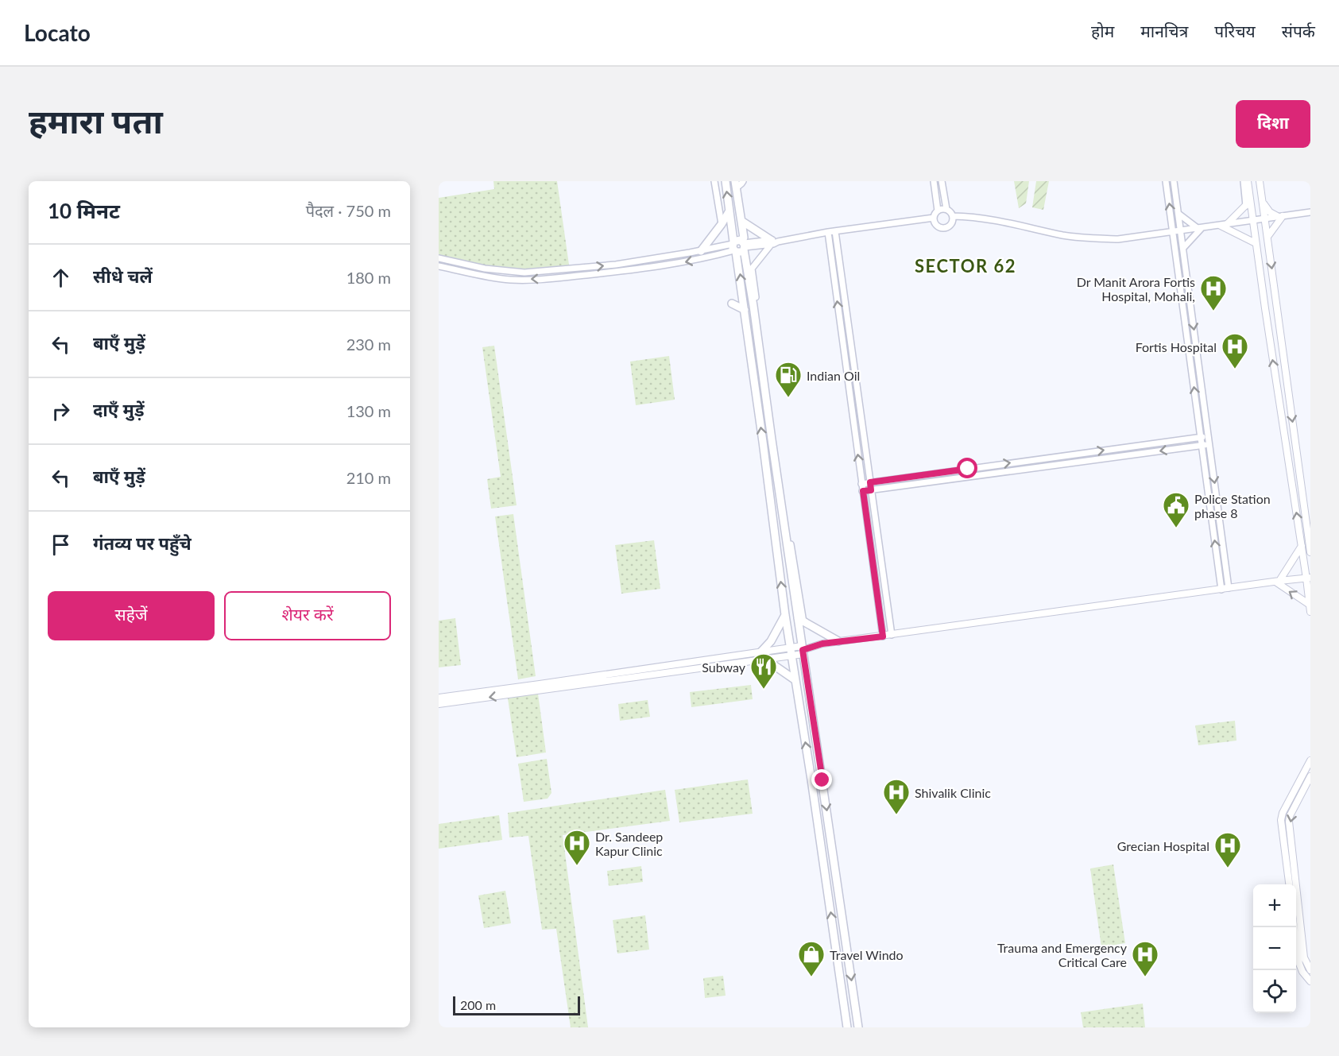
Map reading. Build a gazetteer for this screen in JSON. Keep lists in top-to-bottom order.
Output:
{
  "districts": ["SECTOR 62"],
  "places": {
    "hospital": [
      "Dr Manit Arora Fortis Hospital, Mohali,",
      "Fortis Hospital",
      "Shivalik Clinic",
      "Dr. Sandeep Kapur Clinic",
      "Grecian Hospital",
      "Trauma and Emergency Critical Care"
    ],
    "fuel station": ["Indian Oil"],
    "public building": ["Police Station phase 8"],
    "restaurant": ["Subway"],
    "shop": ["Travel Windo"]
  },
  "scale_bar": "200 m",
  "page": {
    "header": "Locato",
    "nav": [
      "होम",
      "मानचित्र",
      "परिचय",
      "संपर्क"
    ],
    "buttons": [
      "दिशा",
      ["सहेजें", "शेयर करें"]
    ],
    "title": "हमारा पता",
    "heading": ["10 मिनट", "पैदल · 750 m"],
    "list": [
      ["सीधे चलें", "180 m"],
      ["बाएँ मुड़ें", "230 m"],
      ["दाएँ मुड़ें", "130 m"],
      ["बाएँ मुड़ें", "210 m"],
      "गंतव्य पर पहुँचे"
    ],
    "map_buttons": ["+", "−"],
    "scale": "200 m"
  }
}
